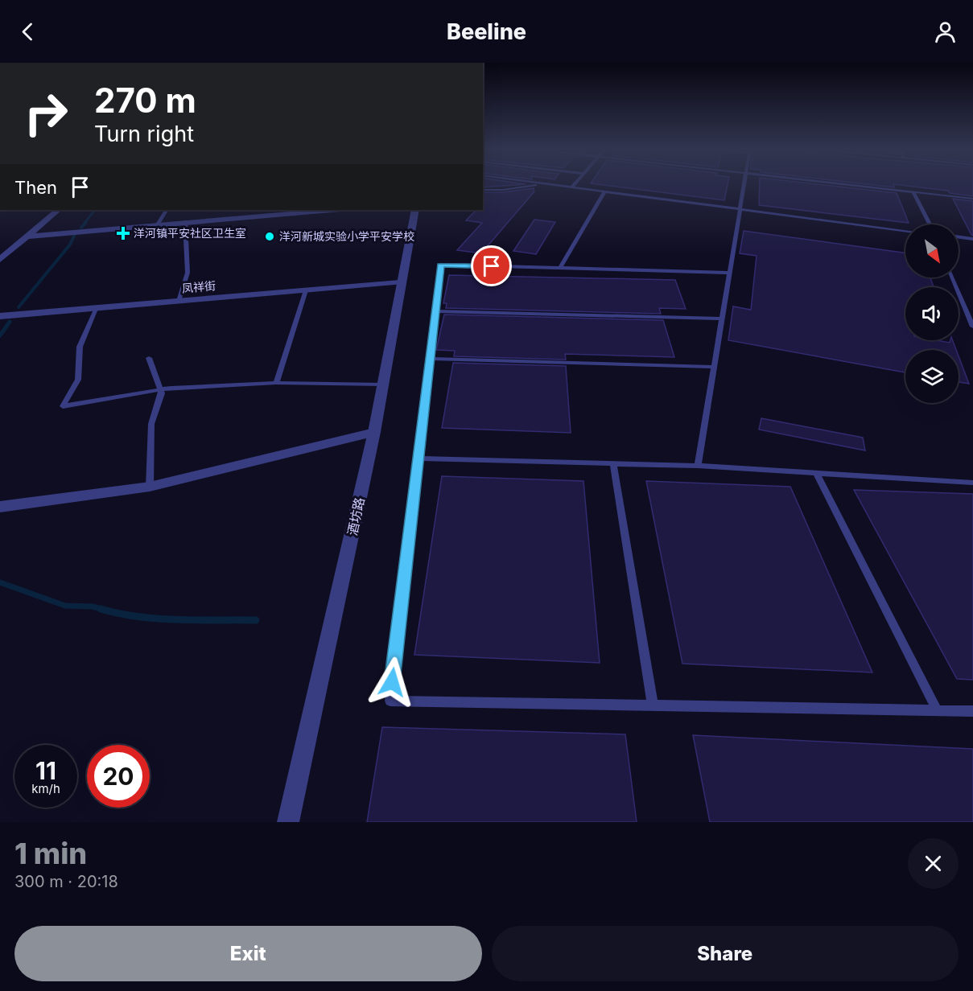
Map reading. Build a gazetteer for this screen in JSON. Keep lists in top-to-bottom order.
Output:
{
  "streets": {
    "street": ["凤祥街", "酒坊路"]
  },
  "crossings": [
    ["凤祥街", "酒坊路"]
  ],
  "places": {
    "health": ["洋河镇平安社区卫生室"],
    "other": ["洋河新城实验小学平安学校"]
  },
  "north": "bottom right",
  "page": {
    "header": "Beeline",
    "turn": ["270 m", "Turn right"],
    "then": "Then",
    "speed": "11 km/h",
    "limit": "20",
    "heading": ["1 min", "300 m · 20:18"],
    "buttons": ["Exit", "Share"]
  }
}
